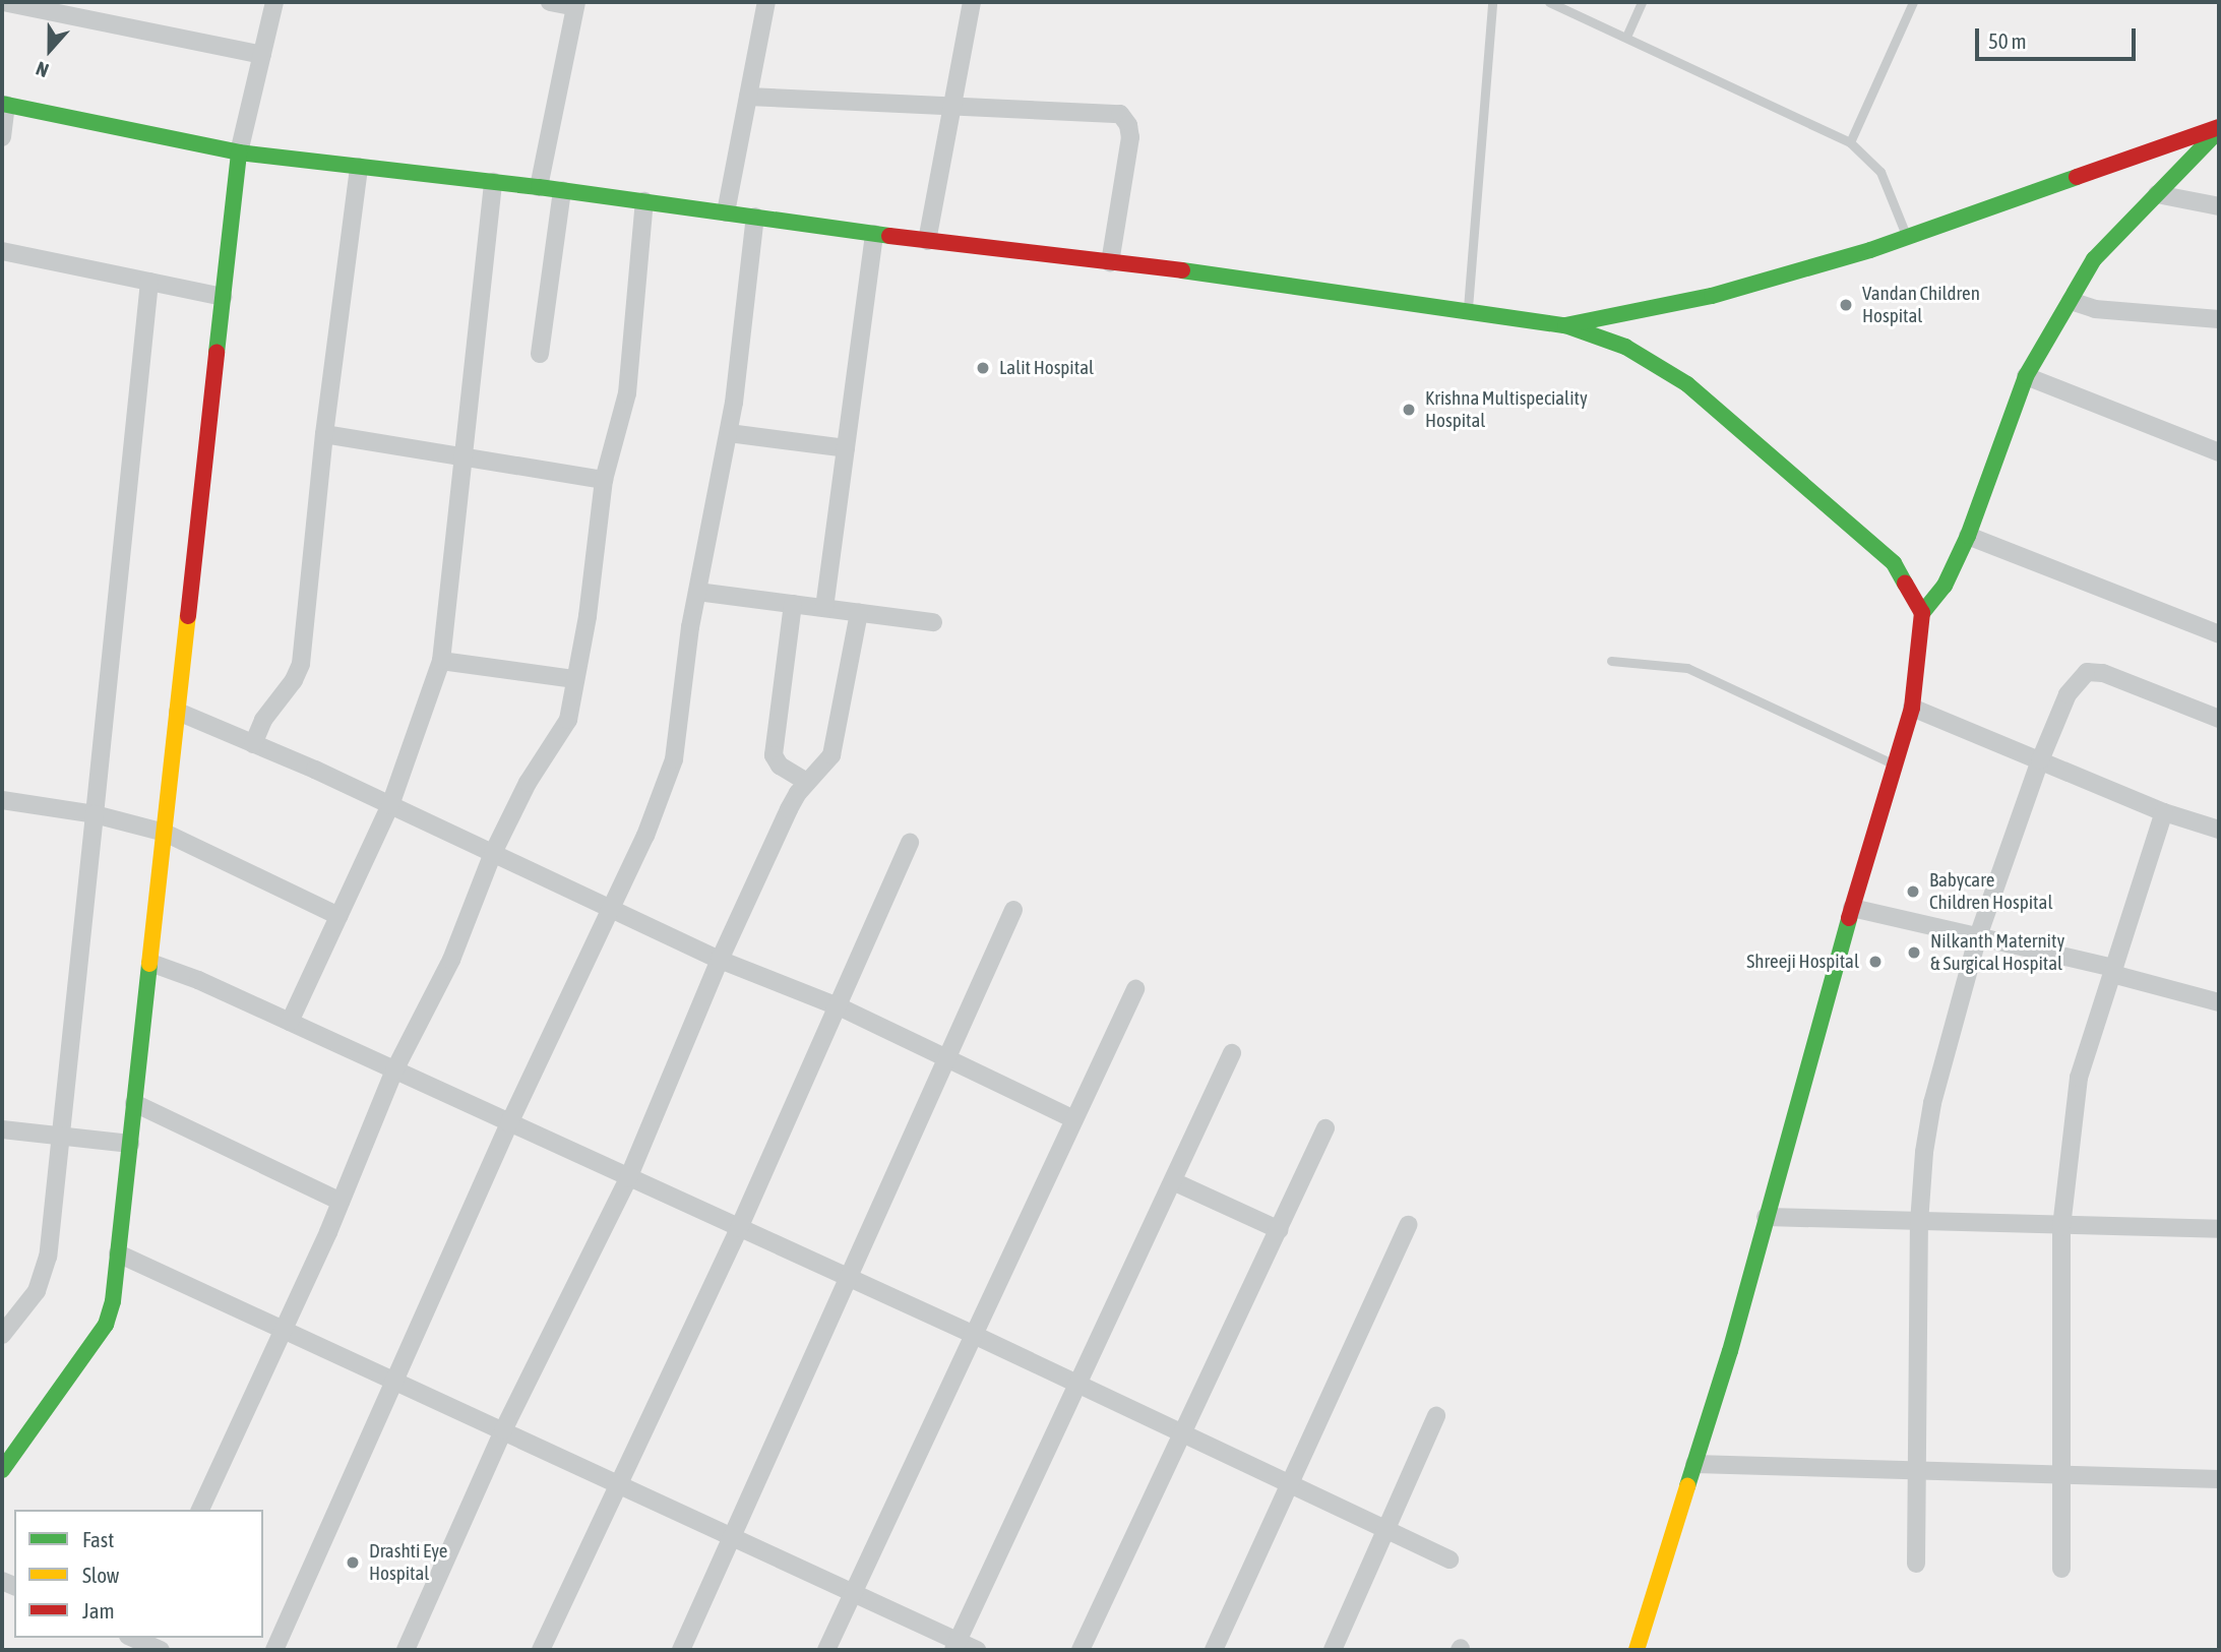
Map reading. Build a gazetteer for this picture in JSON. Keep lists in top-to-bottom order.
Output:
{
  "places": [
    "Vandan Children Hospital",
    "Lalit Hospital",
    "Krishna Multispeciality Hospital",
    "Babycare Children Hospital",
    "Nilkanth Maternity & Surgical Hospital",
    "Shreeji Hospital",
    "Drashti Eye Hospital"
  ],
  "legend": ["Fast", "Slow", "Jam"],
  "scale_bar": "50 m",
  "north": "bottom"
}
